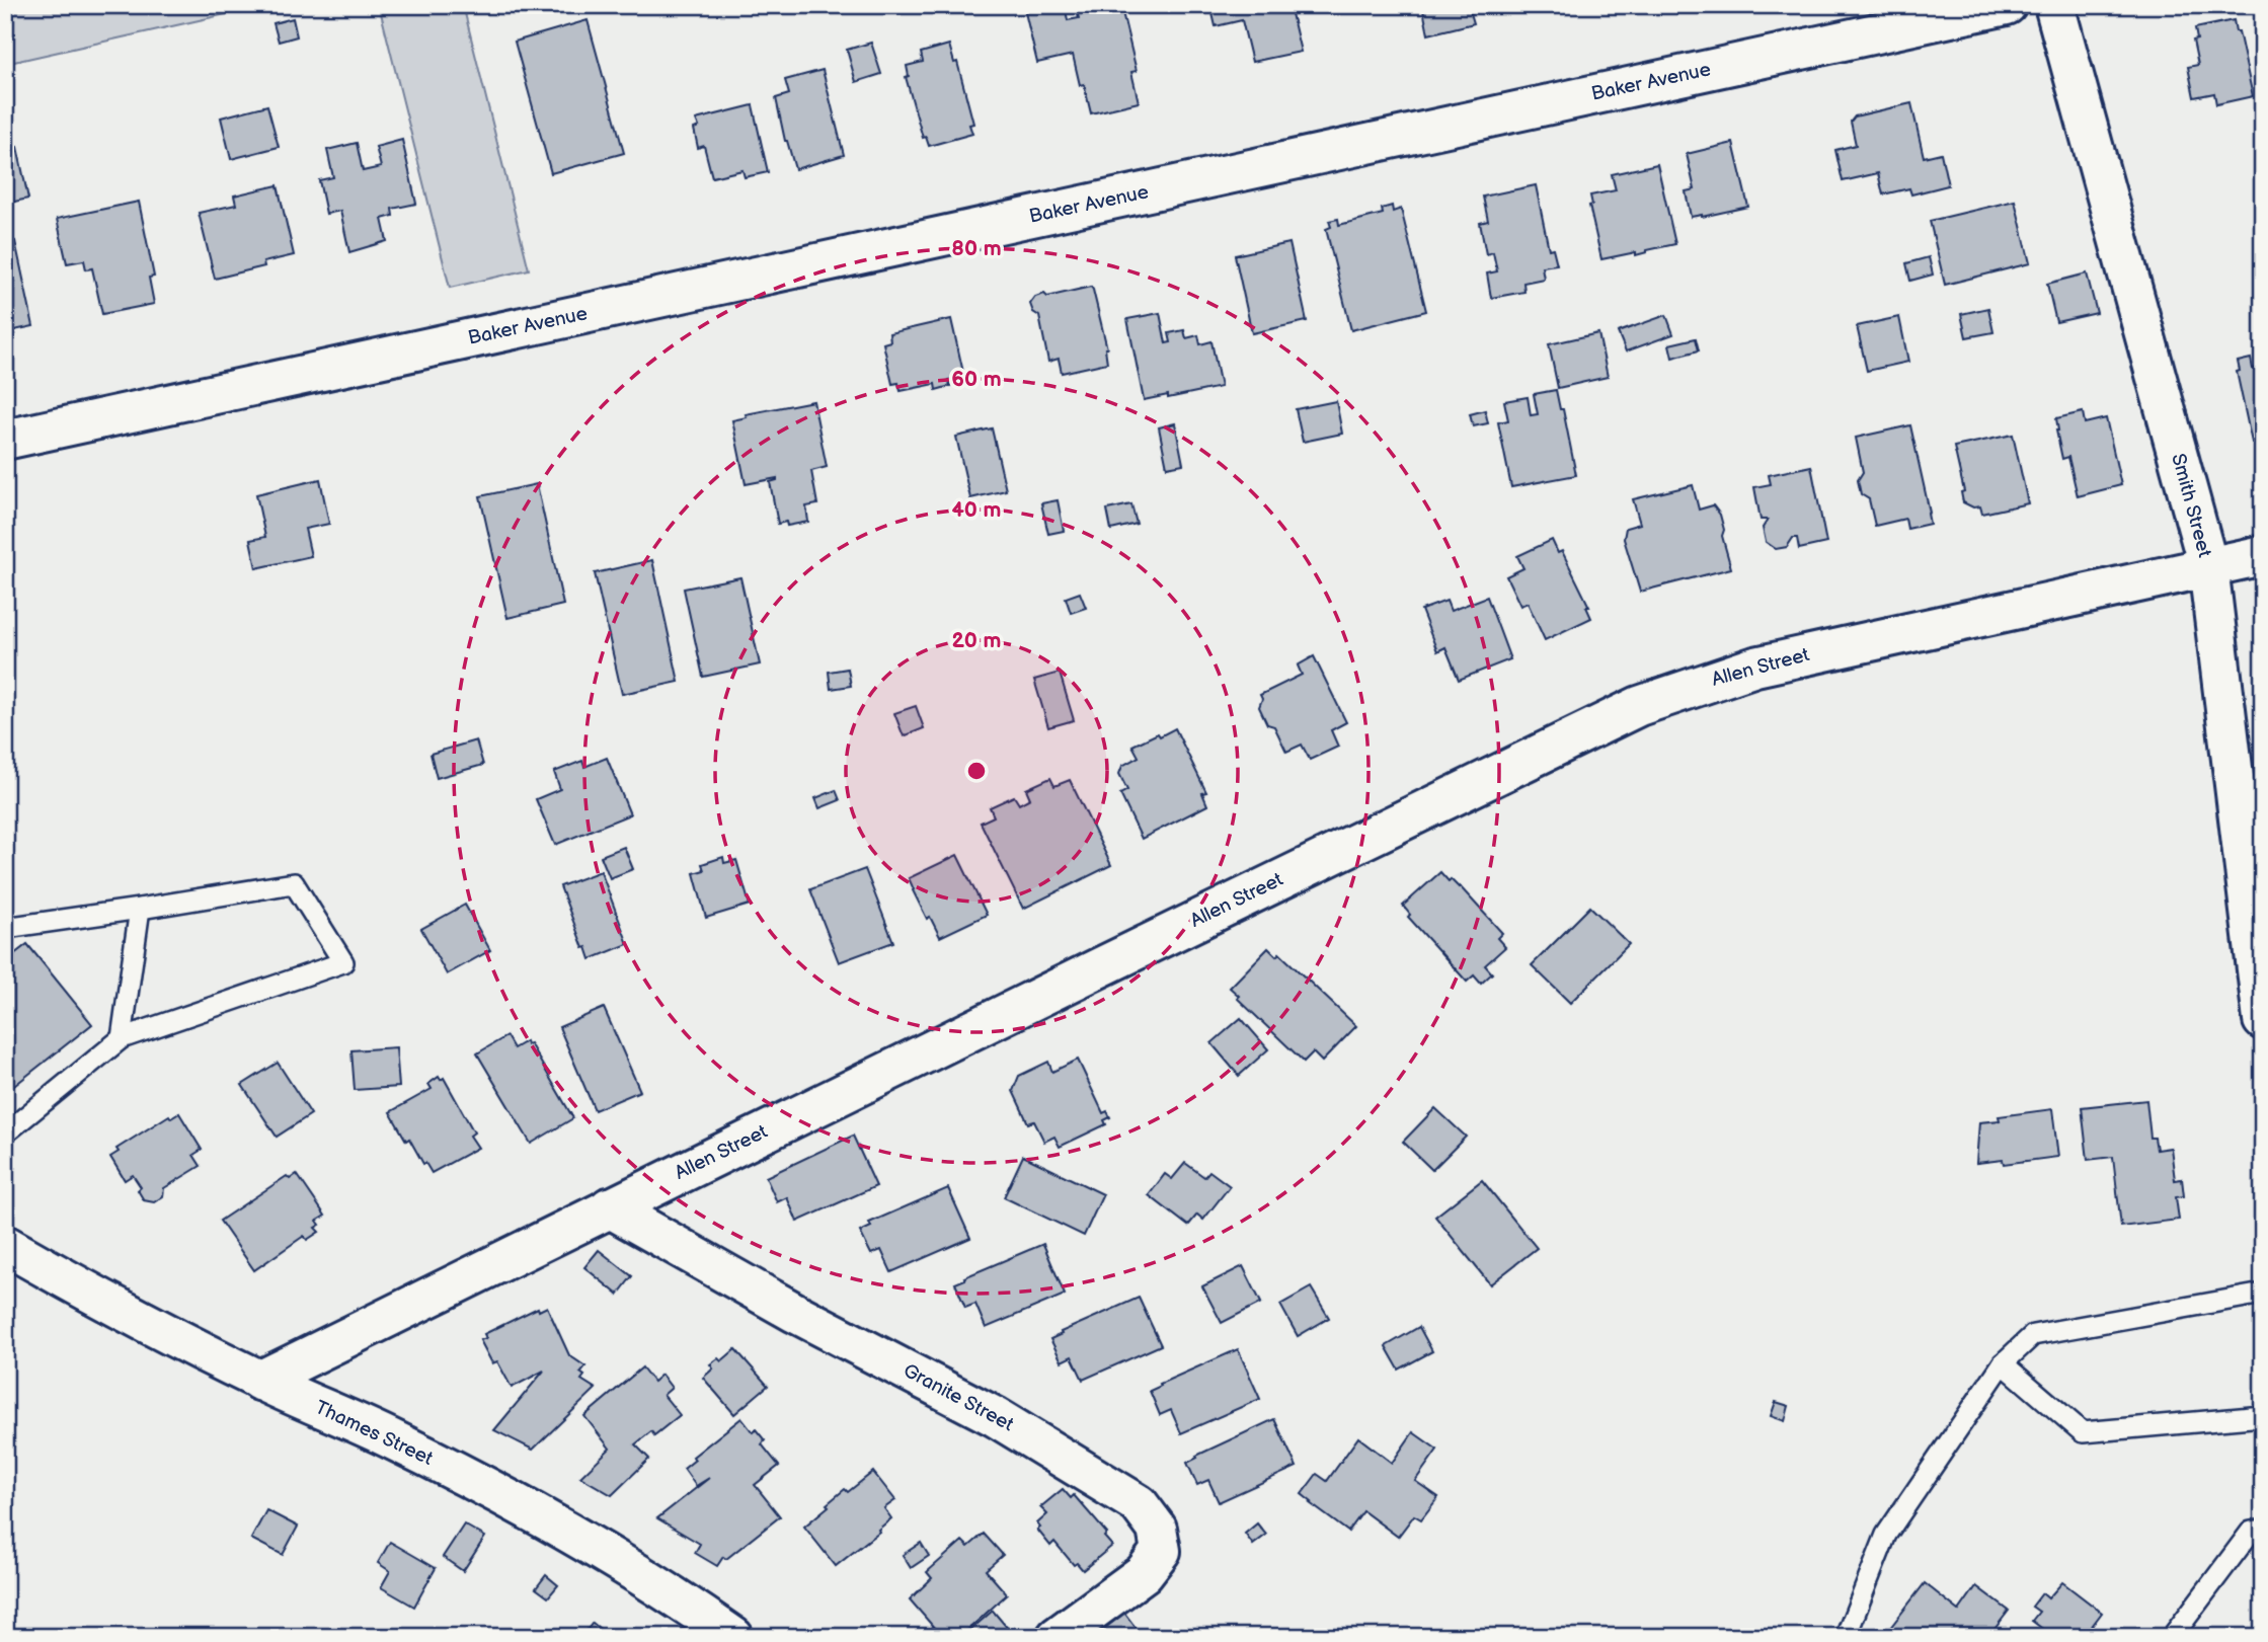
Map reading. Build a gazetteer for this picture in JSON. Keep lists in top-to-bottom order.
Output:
{
  "streets": {
    "street": [
      "Baker Avenue",
      "Smith Street",
      "Allen Street",
      "Granite Street",
      "Thames Street"
    ]
  },
  "crossings": [
    ["Smith Street", "Allen Street"],
    ["Allen Street", "Granite Street"],
    ["Allen Street", "Thames Street"]
  ],
  "rings": [
    "80 m",
    "60 m",
    "40 m",
    "20 m"
  ]
}
